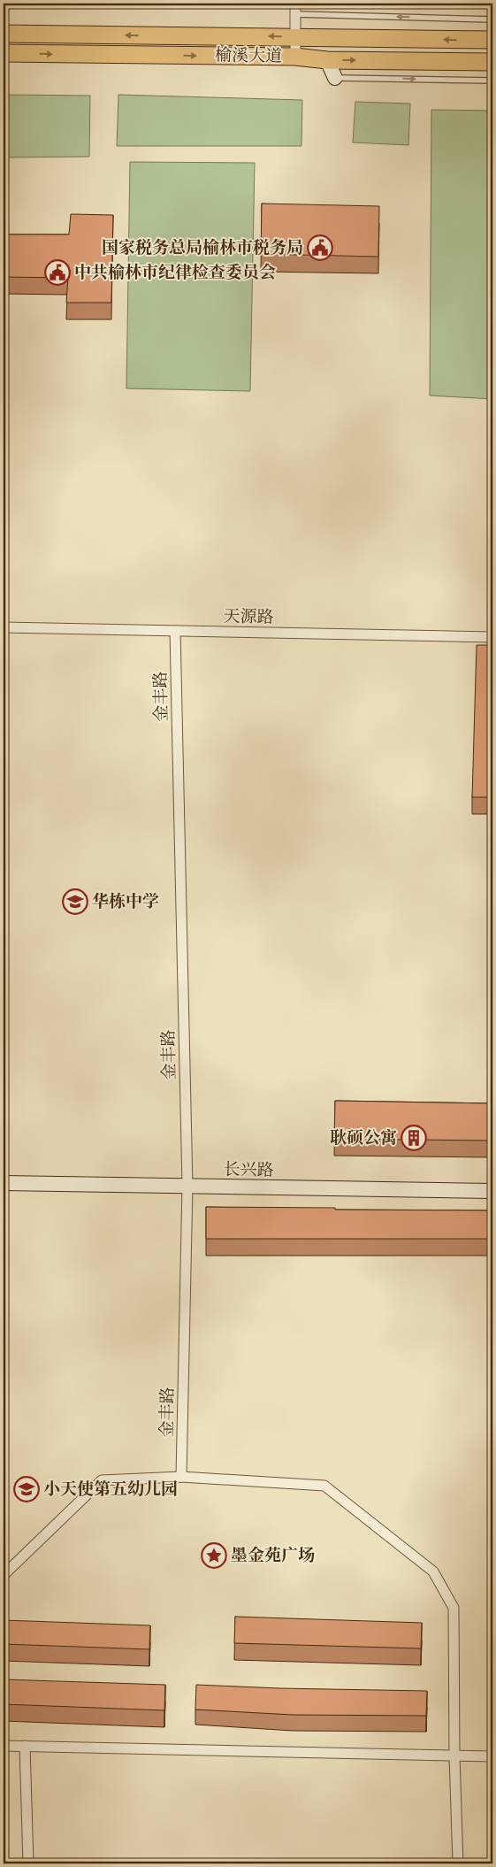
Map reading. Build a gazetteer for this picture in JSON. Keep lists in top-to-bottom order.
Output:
{
  "streets": {
    "main road": ["榆溪大道"],
    "street": ["天源路", "金丰路", "长兴路"]
  },
  "crossings": [
    ["天源路", "金丰路"],
    ["金丰路", "长兴路"]
  ],
  "places": {
    "public building": ["国家税务总局榆林市税务局", "中共榆林市纪律检查委员会"],
    "school or university": ["华栋中学", "小天使第五幼儿园"],
    "building": ["耿硕公寓"],
    "place": ["墨金苑广场"]
  }
}
